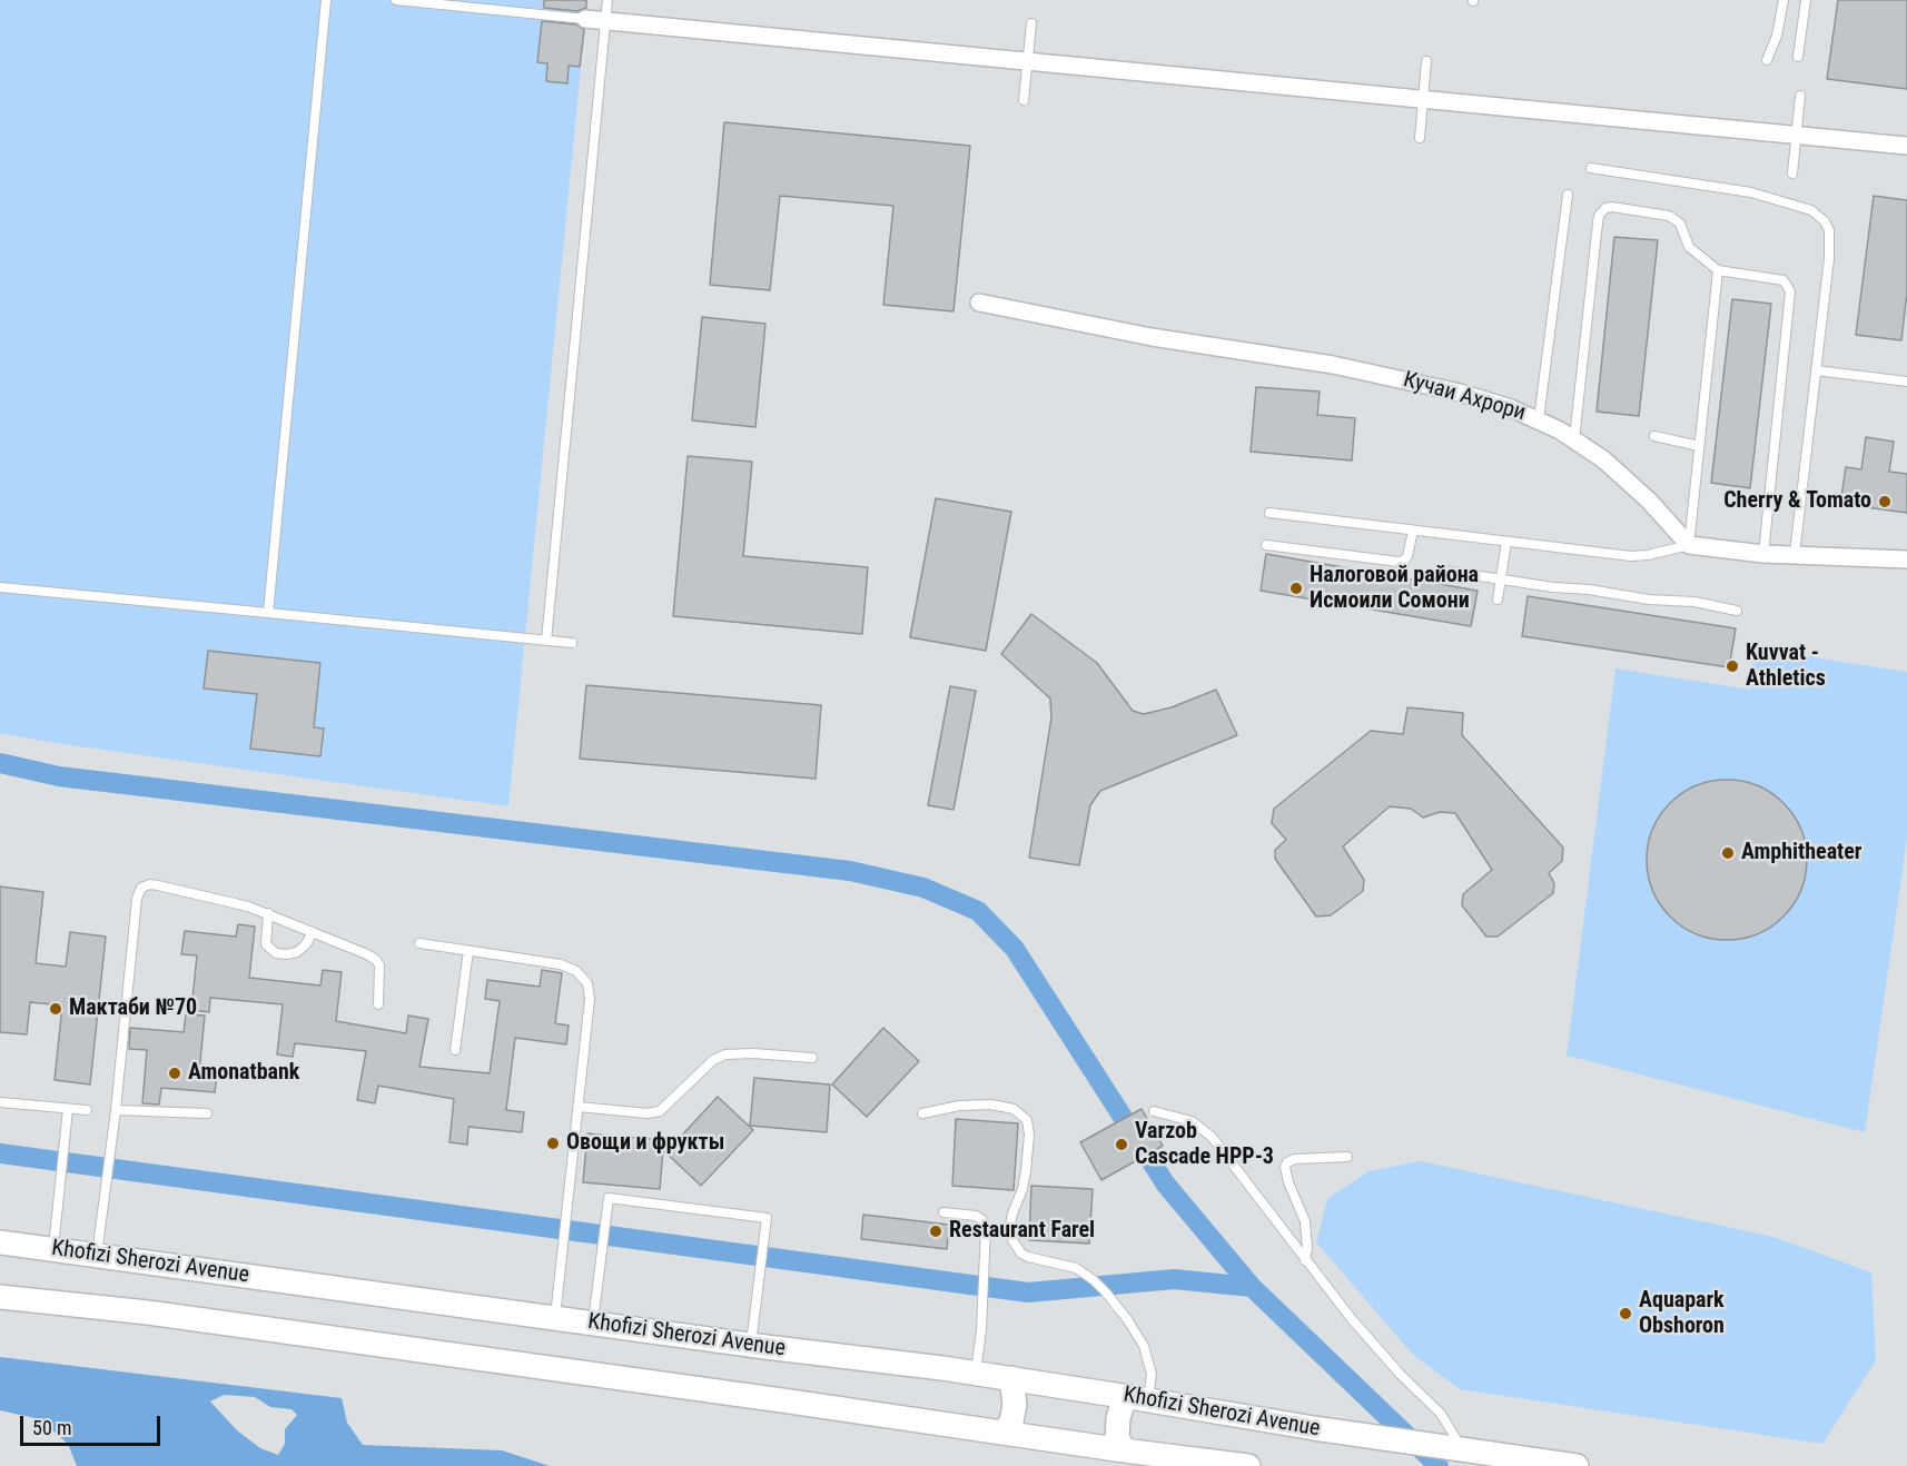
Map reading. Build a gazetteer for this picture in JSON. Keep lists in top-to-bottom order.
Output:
{
  "streets": {
    "main road": ["Khofizi Sherozi Avenue"],
    "street": ["Кучаи Ахрори"]
  },
  "places": [
    "Cherry & Tomato",
    "Налоговой района Исмоили Сомони",
    "Kuvvat - Athletics",
    "Amphitheater",
    "Мактаби №70",
    "Amonatbank",
    "Овощи и фрукты",
    "Varzob Cascade HPP-3",
    "Restaurant Farel",
    "Aquapark Obshoron"
  ],
  "scale_bar": "50 m"
}
